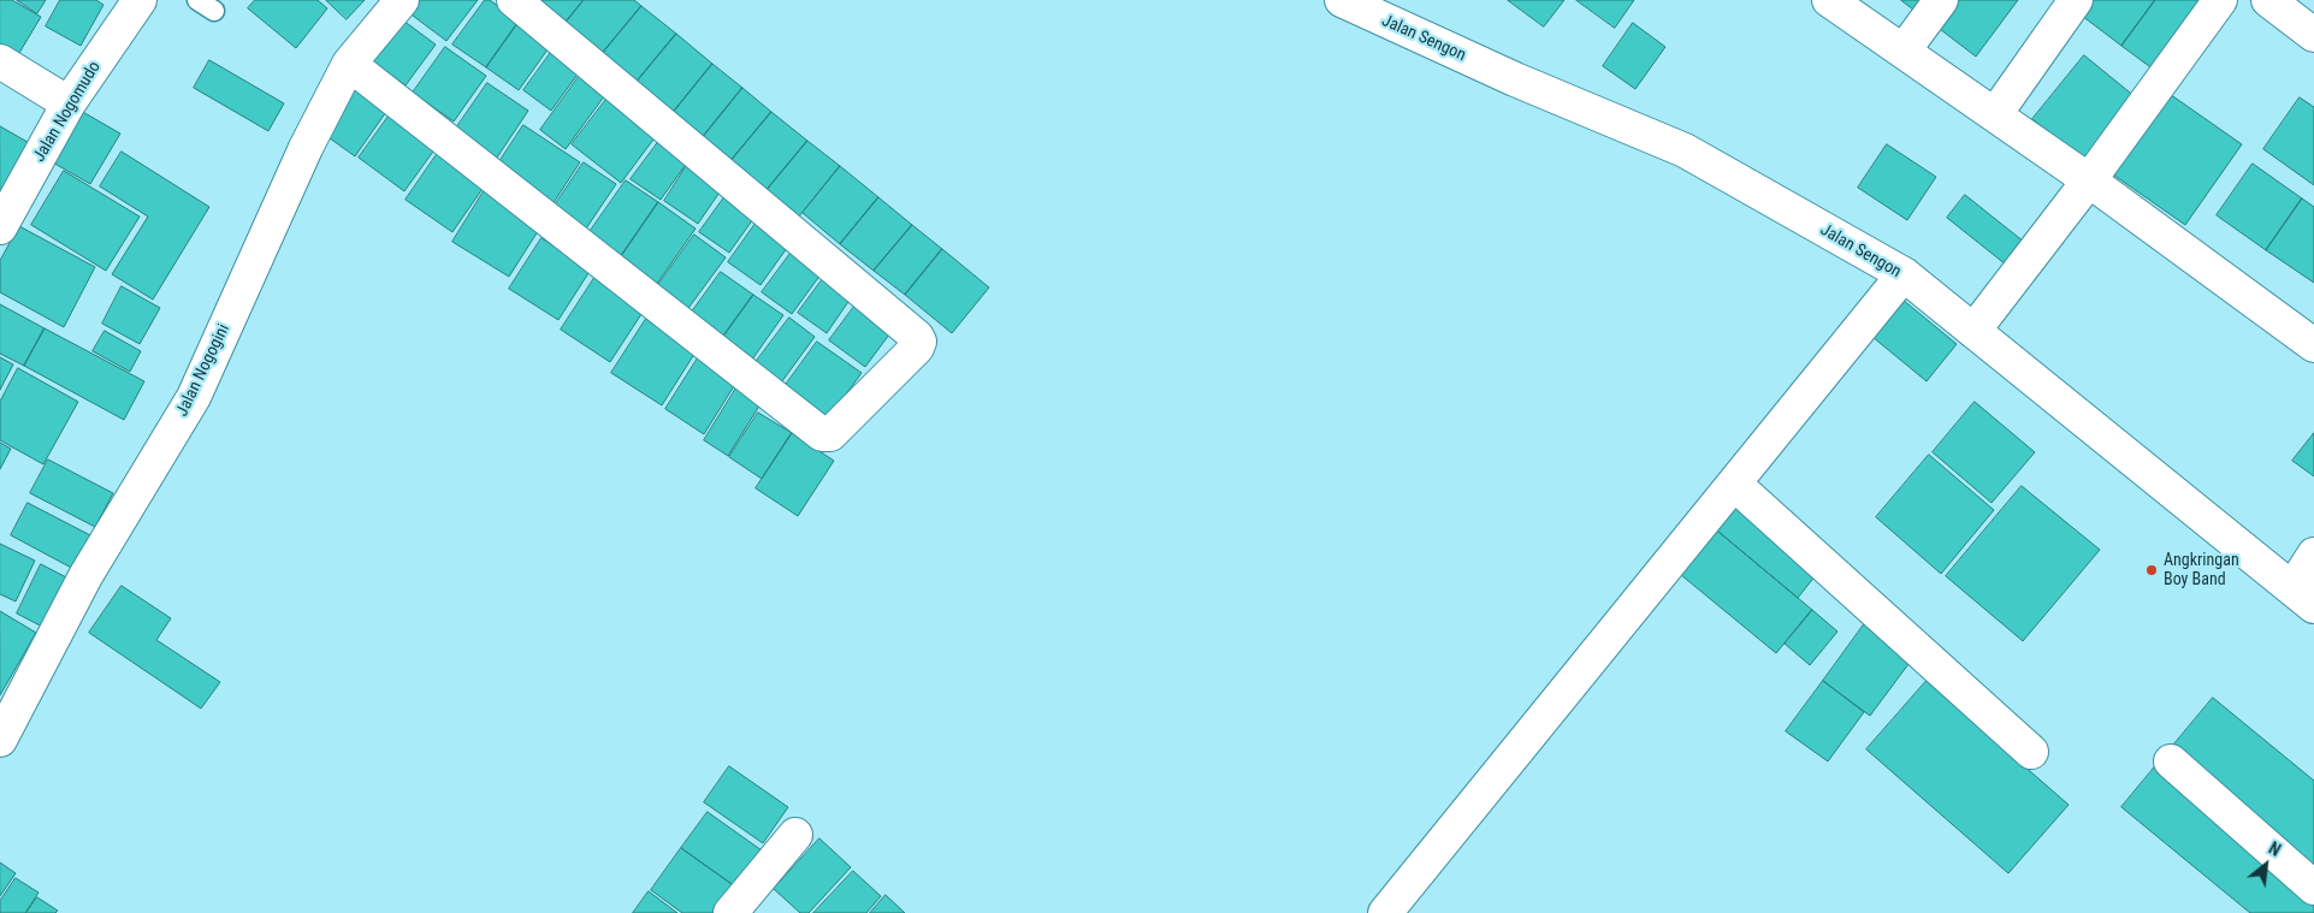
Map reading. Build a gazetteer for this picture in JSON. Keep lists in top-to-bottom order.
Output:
{
  "streets": {
    "street": ["Jalan Sengon", "Jalan Nogomudo", "Jalan Nogogini"]
  },
  "places": ["Angkringan Boy Band"],
  "north": "top right"
}
